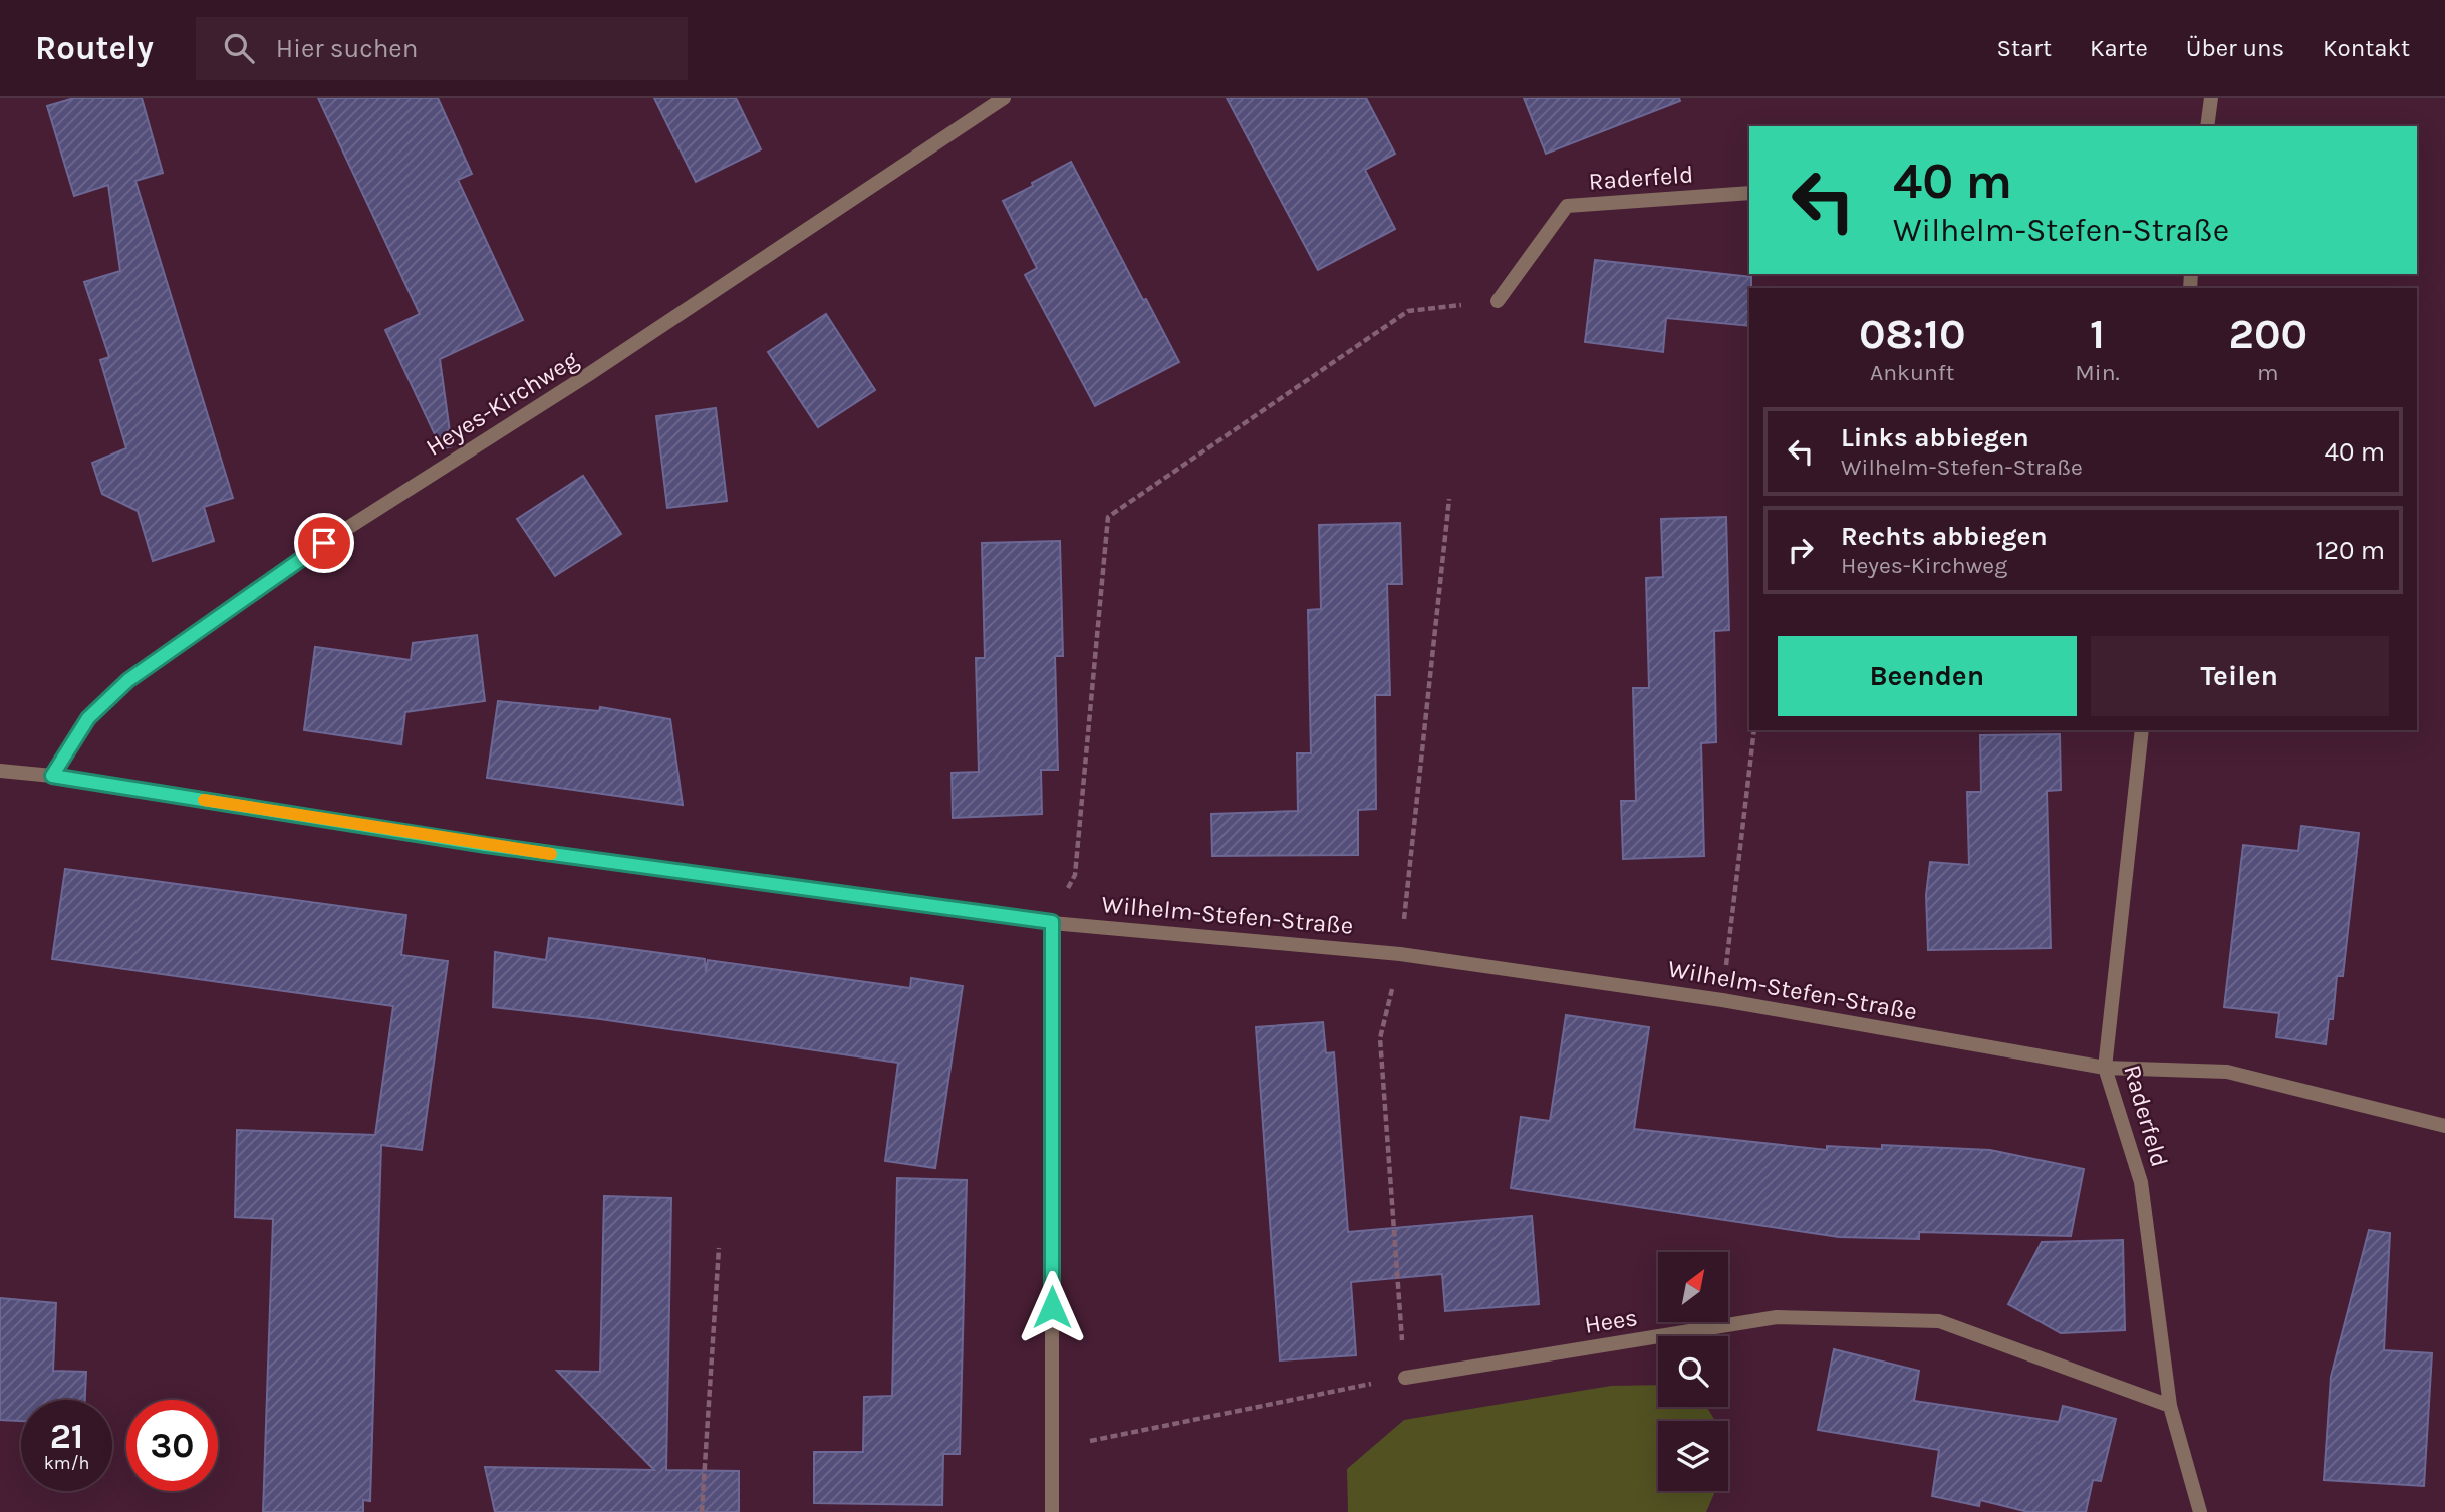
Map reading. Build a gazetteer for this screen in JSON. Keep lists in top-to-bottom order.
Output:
{
  "streets": {
    "street": [
      "Raderfeld",
      "Heyes-Kirchweg",
      "Wilhelm-Stefen-Straße",
      "Hees"
    ]
  },
  "crossings": [
    ["Raderfeld", "Wilhelm-Stefen-Straße"],
    ["Raderfeld", "Hees"],
    ["Heyes-Kirchweg", "Wilhelm-Stefen-Straße"]
  ],
  "north": "top right",
  "page": {
    "header": "Routely",
    "search": "Hier suchen",
    "nav": [
      "Start",
      "Karte",
      "Über uns",
      "Kontakt"
    ],
    "turn": ["40 m", "Wilhelm-Stefen-Straße"],
    "eta": [
      "08:10",
      "Ankunft",
      "1",
      "Min.",
      "200",
      "m"
    ],
    "list": [
      {
        "name": "Links abbiegen",
        "note": "Wilhelm-Stefen-Straße",
        "value": "40 m"
      },
      {
        "name": "Rechts abbiegen",
        "note": "Heyes-Kirchweg",
        "value": "120 m"
      }
    ],
    "buttons": ["Beenden", "Teilen"],
    "speed": "21 km/h",
    "limit": "30"
  }
}
